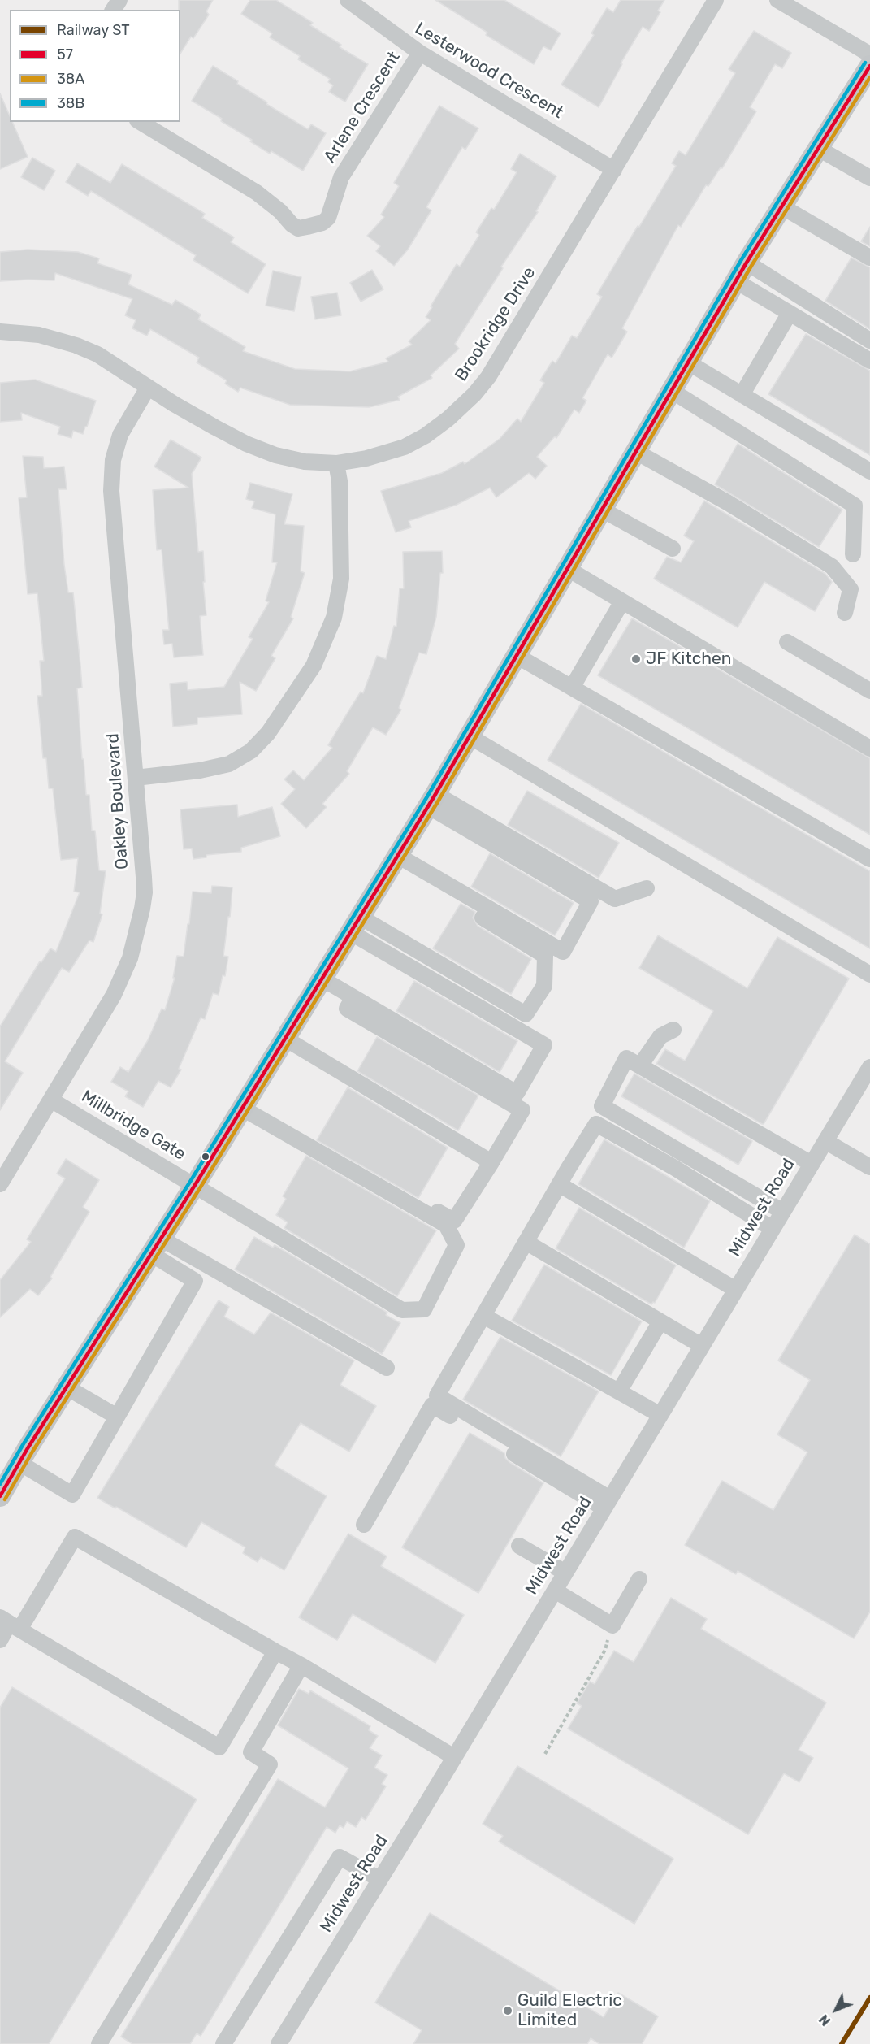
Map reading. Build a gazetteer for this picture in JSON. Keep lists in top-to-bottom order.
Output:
{
  "streets": {
    "street": [
      "Lesterwood Crescent",
      "Arlene Crescent",
      "Brookridge Drive",
      "Oakley Boulevard",
      "Millbridge Gate",
      "Midwest Road"
    ]
  },
  "crossings": [
    ["Lesterwood Crescent", "Arlene Crescent"],
    ["Lesterwood Crescent", "Brookridge Drive"],
    ["Brookridge Drive", "Oakley Boulevard"],
    ["Oakley Boulevard", "Millbridge Gate"]
  ],
  "places": ["JF Kitchen", "Guild Electric Limited"],
  "lines": [
    "transit line 38B",
    "transit line 57",
    "transit line 38A",
    "rail line ST"
  ],
  "legend": [
    "Railway ST",
    "57",
    "38A",
    "38B"
  ],
  "north": "bottom left"
}
